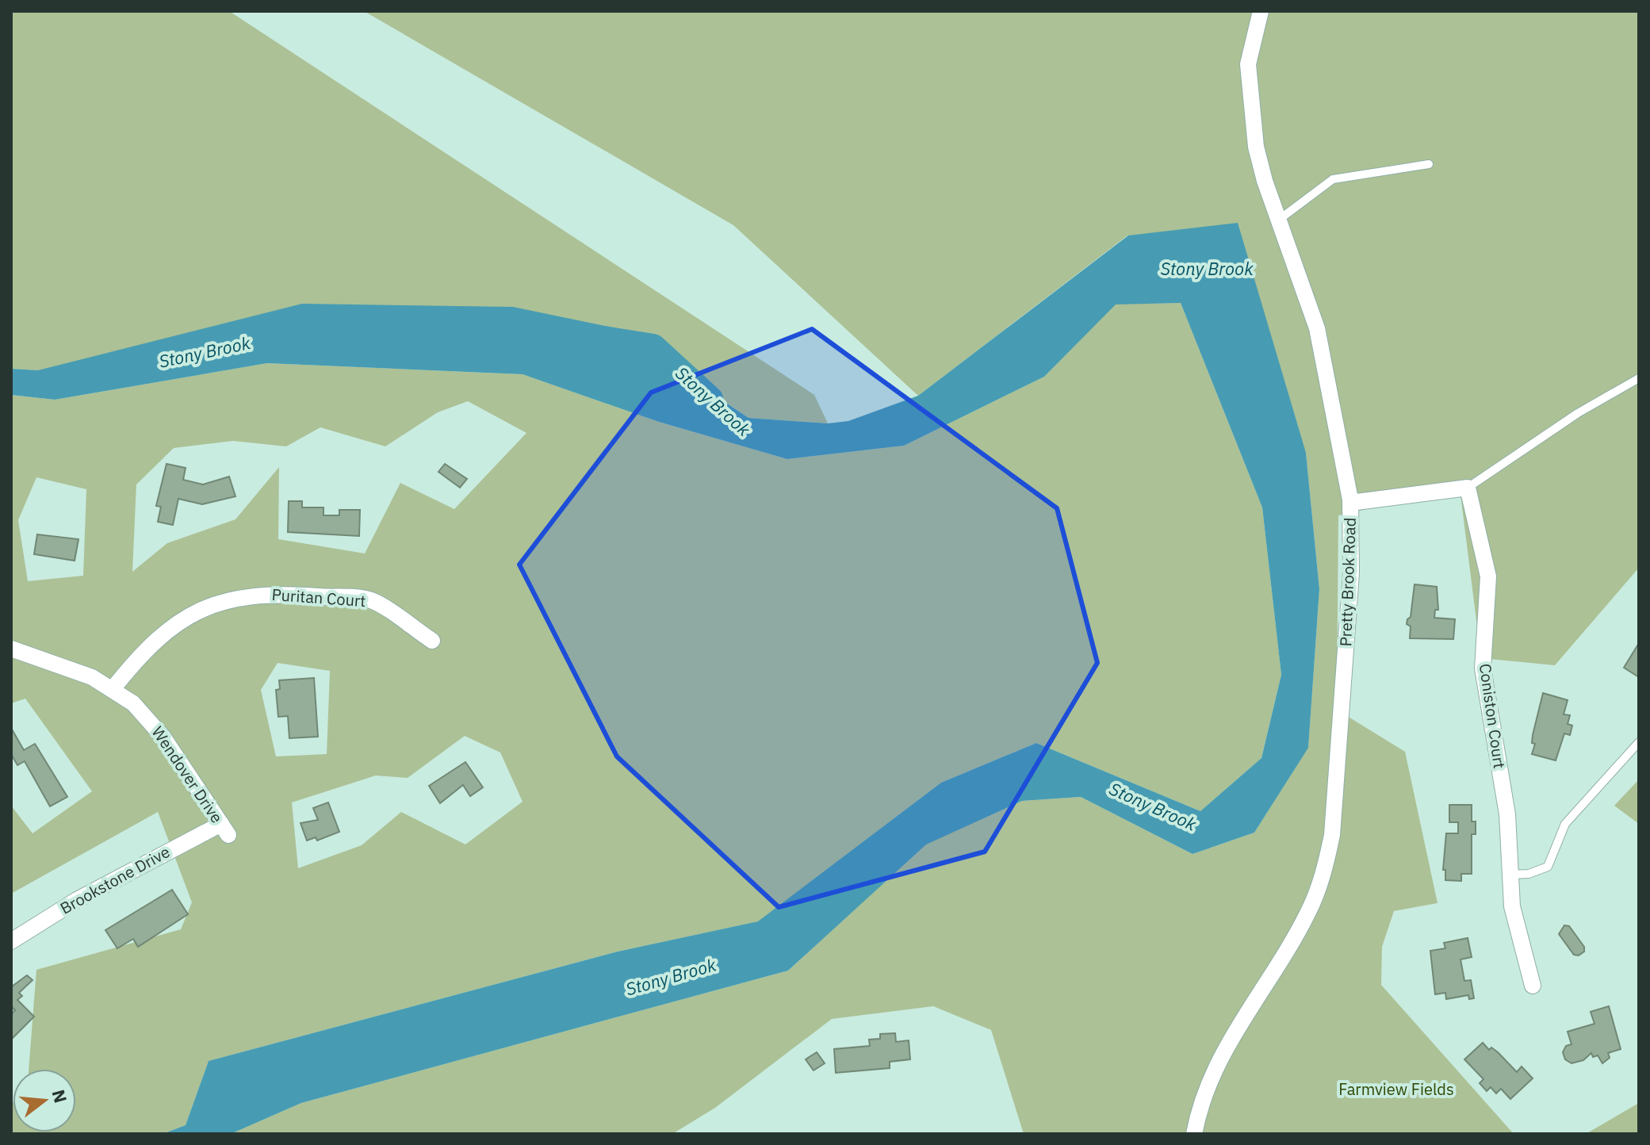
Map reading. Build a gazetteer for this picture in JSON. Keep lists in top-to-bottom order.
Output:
{
  "streets": {
    "street": [
      "Pretty Brook Road",
      "Puritan Court",
      "Coniston Court",
      "Wendover Drive",
      "Brookstone Drive"
    ]
  },
  "crossings": [
    ["Puritan Court", "Wendover Drive"],
    ["Wendover Drive", "Brookstone Drive"]
  ],
  "water": ["Stony Brook"],
  "parks": ["Farmview Fields"],
  "north": "right"
}
